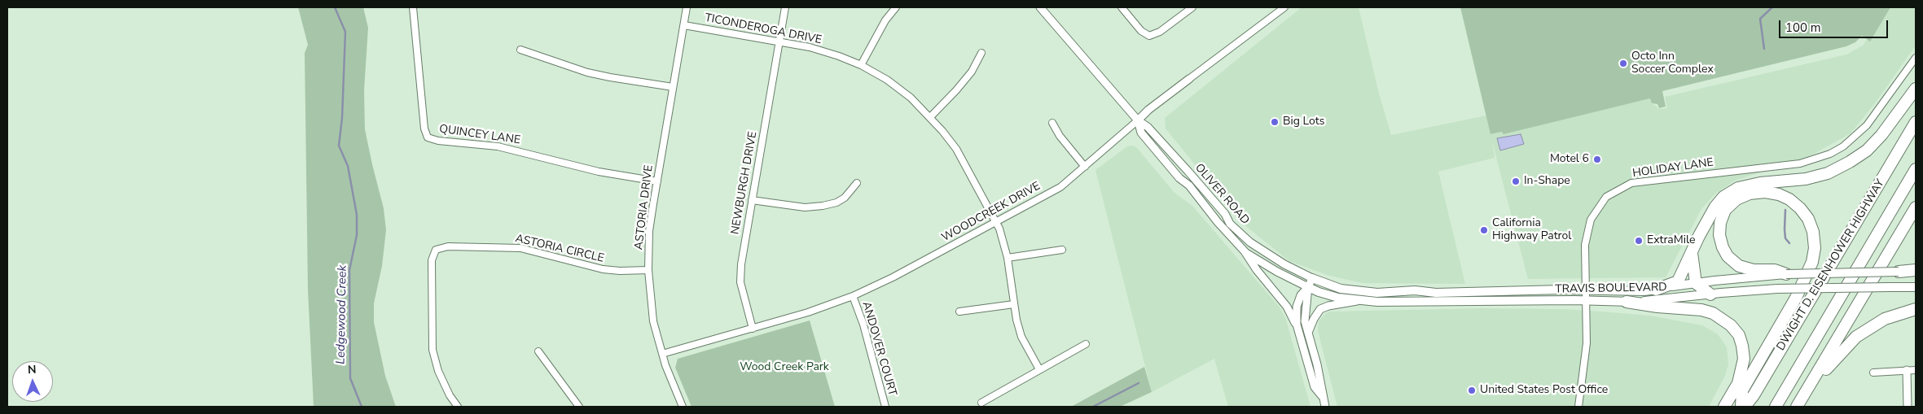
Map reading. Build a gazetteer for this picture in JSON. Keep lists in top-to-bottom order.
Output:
{
  "streets": {
    "highway": ["DWIGHT D. EISENHOWER HIGHWAY"],
    "main road": ["TRAVIS BOULEVARD"],
    "street": [
      "TICONDEROGA DRIVE",
      "QUINCEY LANE",
      "HOLIDAY LANE",
      "NEWBURGH DRIVE",
      "OLIVER ROAD",
      "ASTORIA DRIVE",
      "WOODCREEK DRIVE",
      "ASTORIA CIRCLE",
      "ANDOVER COURT"
    ]
  },
  "crossings": [
    ["TICONDEROGA DRIVE", "NEWBURGH DRIVE"],
    ["TICONDEROGA DRIVE", "ASTORIA DRIVE"],
    ["TICONDEROGA DRIVE", "WOODCREEK DRIVE"],
    ["QUINCEY LANE", "ASTORIA DRIVE"],
    ["HOLIDAY LANE", "TRAVIS BOULEVARD"],
    ["NEWBURGH DRIVE", "WOODCREEK DRIVE"],
    ["OLIVER ROAD", "WOODCREEK DRIVE"],
    ["OLIVER ROAD", "TRAVIS BOULEVARD"],
    ["ASTORIA DRIVE", "WOODCREEK DRIVE"],
    ["ASTORIA DRIVE", "ASTORIA CIRCLE"],
    ["WOODCREEK DRIVE", "ANDOVER COURT"]
  ],
  "water": ["Ledgewood Creek"],
  "parks": ["Wood Creek Park"],
  "places": [
    "Octo Inn Soccer Complex",
    "Big Lots",
    "Motel 6",
    "In-Shape",
    "California Highway Patrol",
    "ExtraMile",
    "United States Post Office"
  ],
  "scale_bar": "100 m",
  "north": "top"
}
